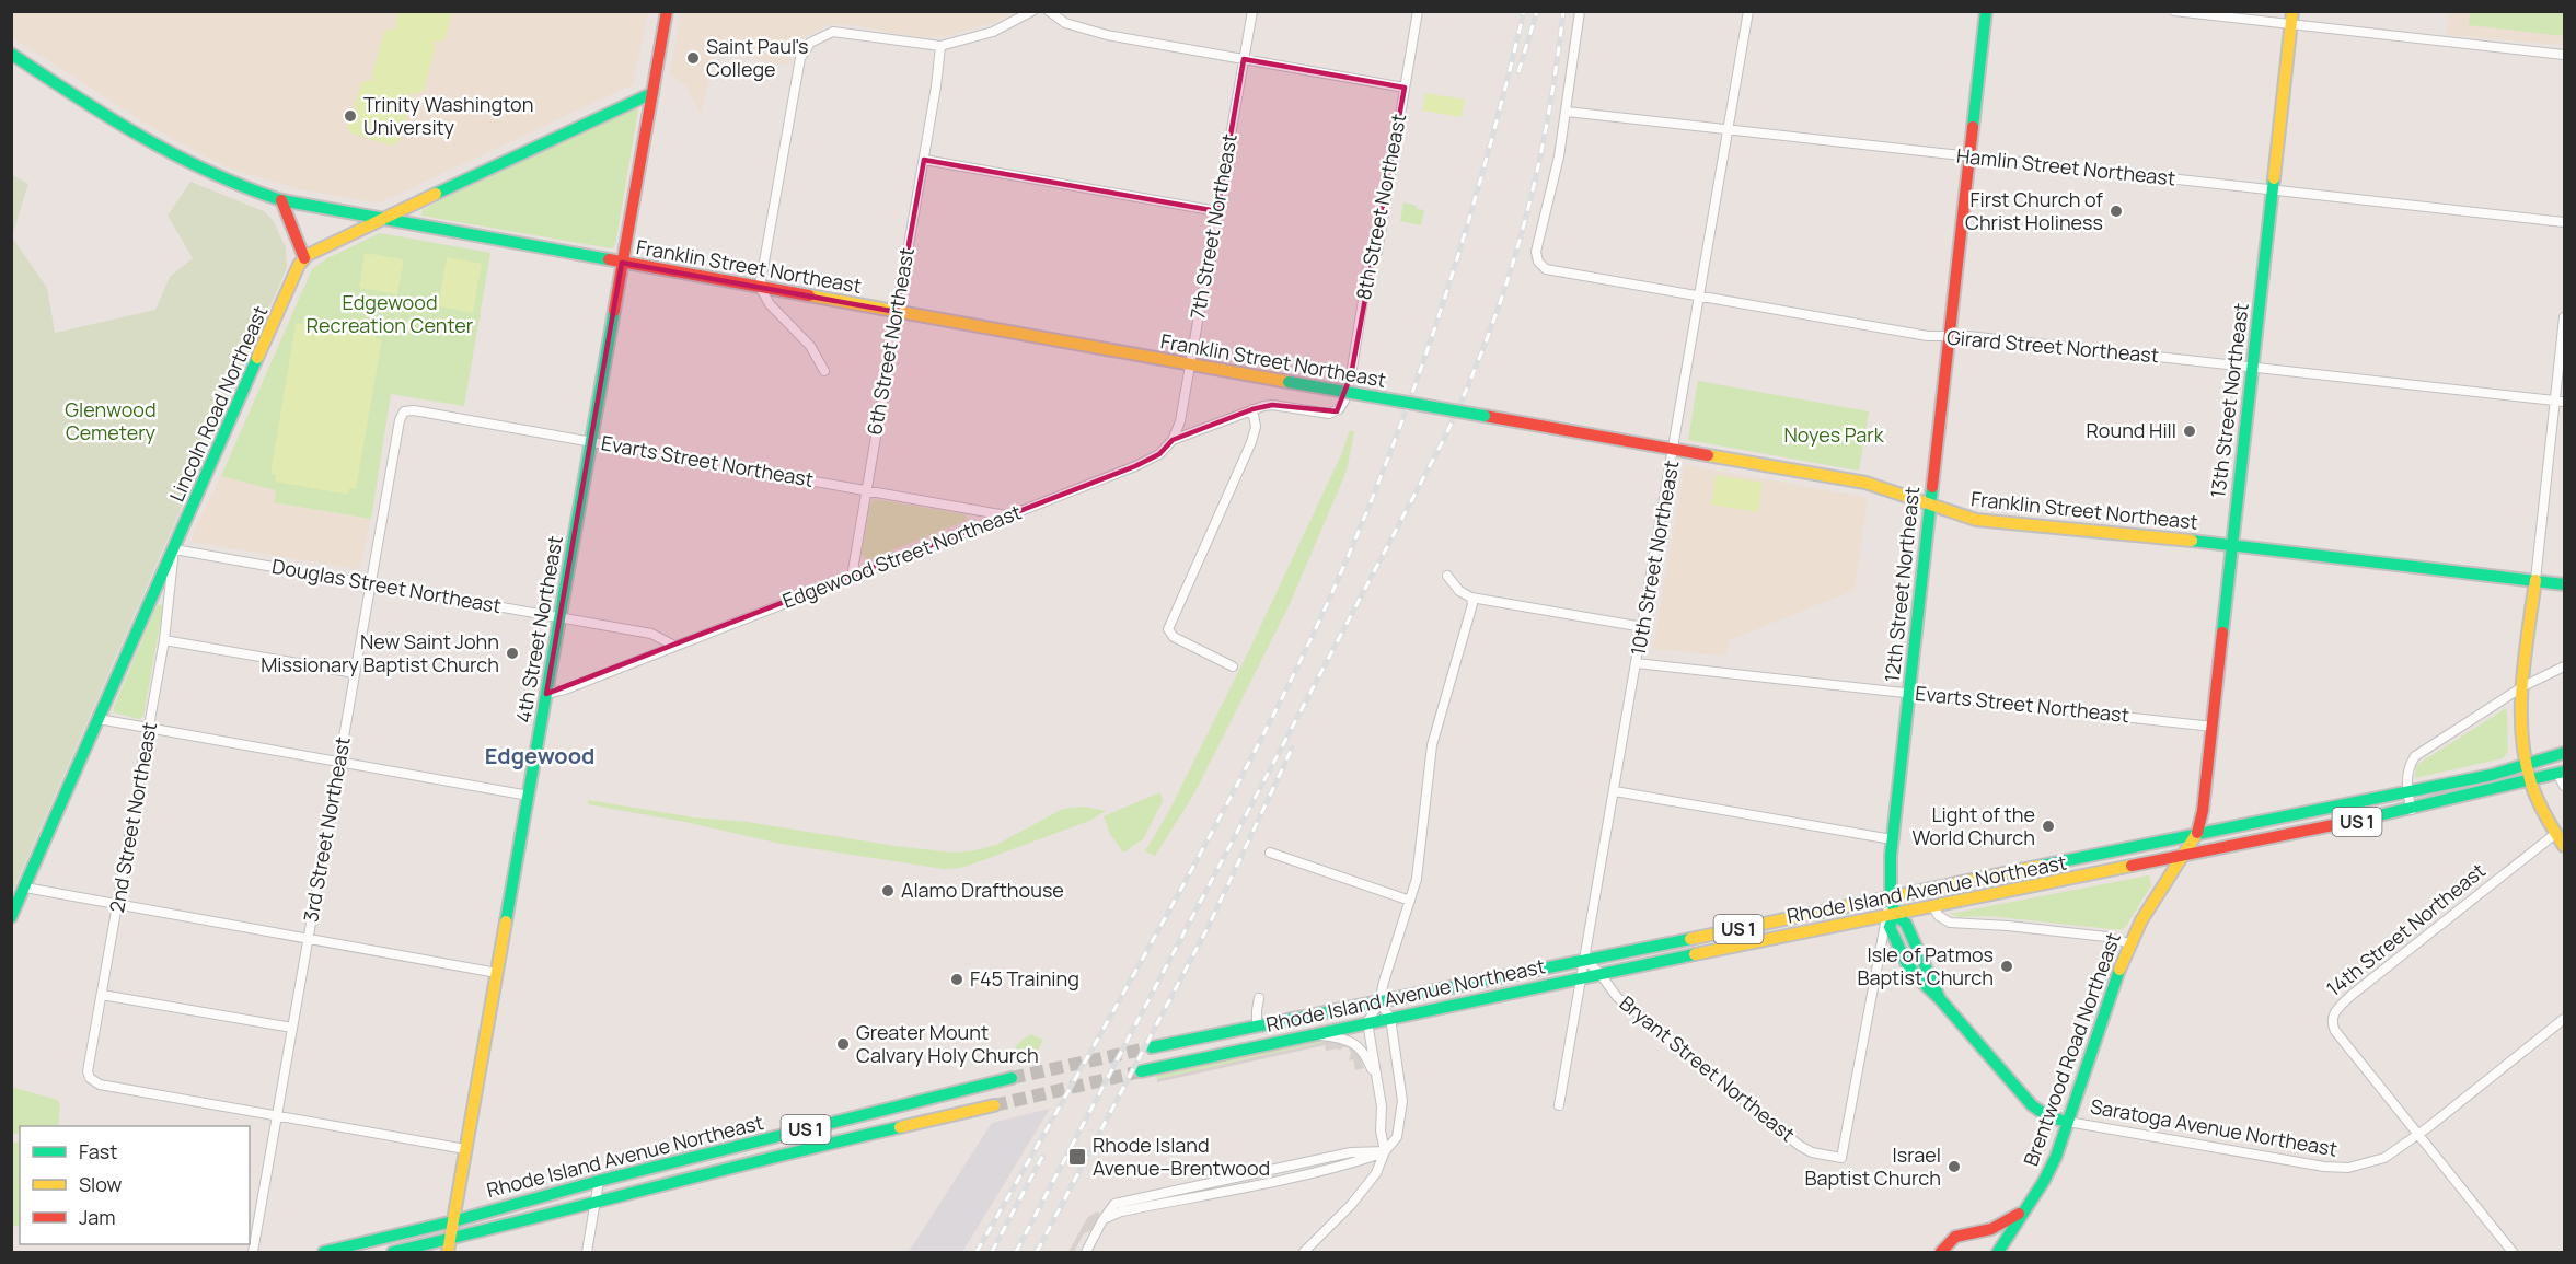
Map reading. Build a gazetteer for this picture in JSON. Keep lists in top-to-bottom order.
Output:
{
  "streets": {
    "street": [
      "Hamlin Street Northeast",
      "8th Street Northeast",
      "7th Street Northeast",
      "Franklin Street Northeast",
      "6th Street Northeast",
      "Girard Street Northeast",
      "13th Street Northeast",
      "Lincoln Road Northeast",
      "Evarts Street Northeast",
      "Edgewood Street Northeast",
      "10th Street Northeast",
      "12th Street Northeast",
      "Douglas Street Northeast",
      "4th Street Northeast",
      "2nd Street Northeast",
      "US 1",
      "3rd Street Northeast",
      "Rhode Island Avenue Northeast",
      "14th Street Northeast",
      "Brentwood Road Northeast",
      "Bryant Street Northeast",
      "Saratoga Avenue Northeast"
    ]
  },
  "crossings": [
    ["Hamlin Street Northeast", "Girard Street Northeast"],
    ["Hamlin Street Northeast", "13th Street Northeast"],
    ["Hamlin Street Northeast", "10th Street Northeast"],
    ["Hamlin Street Northeast", "12th Street Northeast"],
    ["8th Street Northeast", "Edgewood Street Northeast"],
    ["7th Street Northeast", "Franklin Street Northeast"],
    ["7th Street Northeast", "Edgewood Street Northeast"],
    ["Franklin Street Northeast", "6th Street Northeast"],
    ["Franklin Street Northeast", "13th Street Northeast"],
    ["Franklin Street Northeast", "10th Street Northeast"],
    ["Franklin Street Northeast", "12th Street Northeast"],
    ["Franklin Street Northeast", "4th Street Northeast"],
    ["6th Street Northeast", "Evarts Street Northeast"],
    ["6th Street Northeast", "Edgewood Street Northeast"],
    ["Girard Street Northeast", "13th Street Northeast"],
    ["Girard Street Northeast", "10th Street Northeast"],
    ["Girard Street Northeast", "12th Street Northeast"],
    ["13th Street Northeast", "Evarts Street Northeast"],
    ["13th Street Northeast", "Rhode Island Avenue Northeast"],
    ["13th Street Northeast", "Brentwood Road Northeast"],
    ["Lincoln Road Northeast", "Douglas Street Northeast"],
    ["Lincoln Road Northeast", "2nd Street Northeast"],
    ["Evarts Street Northeast", "Edgewood Street Northeast"],
    ["Evarts Street Northeast", "10th Street Northeast"],
    ["Evarts Street Northeast", "12th Street Northeast"],
    ["Evarts Street Northeast", "4th Street Northeast"],
    ["Evarts Street Northeast", "3rd Street Northeast"],
    ["Edgewood Street Northeast", "Douglas Street Northeast"],
    ["Edgewood Street Northeast", "4th Street Northeast"],
    ["10th Street Northeast", "Rhode Island Avenue Northeast"],
    ["10th Street Northeast", "Bryant Street Northeast"],
    ["12th Street Northeast", "Rhode Island Avenue Northeast"],
    ["12th Street Northeast", "Saratoga Avenue Northeast"],
    ["Douglas Street Northeast", "4th Street Northeast"],
    ["Douglas Street Northeast", "2nd Street Northeast"],
    ["Douglas Street Northeast", "3rd Street Northeast"],
    ["4th Street Northeast", "Rhode Island Avenue Northeast"],
    ["2nd Street Northeast", "3rd Street Northeast"],
    ["Rhode Island Avenue Northeast", "Brentwood Road Northeast"],
    ["Rhode Island Avenue Northeast", "Bryant Street Northeast"],
    ["Rhode Island Avenue Northeast", "Saratoga Avenue Northeast"],
    ["14th Street Northeast", "Saratoga Avenue Northeast"],
    ["Brentwood Road Northeast", "Saratoga Avenue Northeast"],
    ["Bryant Street Northeast", "Saratoga Avenue Northeast"]
  ],
  "districts": ["Edgewood"],
  "parks": ["Edgewood Recreation Center", "Glenwood Cemetery", "Noyes Park"],
  "places": {
    "other": [
      "Saint Paul's College",
      "Trinity Washington University",
      "First Church of Christ Holiness",
      "Round Hill",
      "New Saint John Missionary Baptist Church",
      "Light of the World Church",
      "Alamo Drafthouse",
      "Isle of Patmos Baptist Church",
      "F45 Training",
      "Greater Mount Calvary Holy Church",
      "Israel Baptist Church"
    ],
    "transit": ["Rhode Island Avenue–Brentwood"]
  },
  "legend": ["Fast", "Slow", "Jam"]
}
